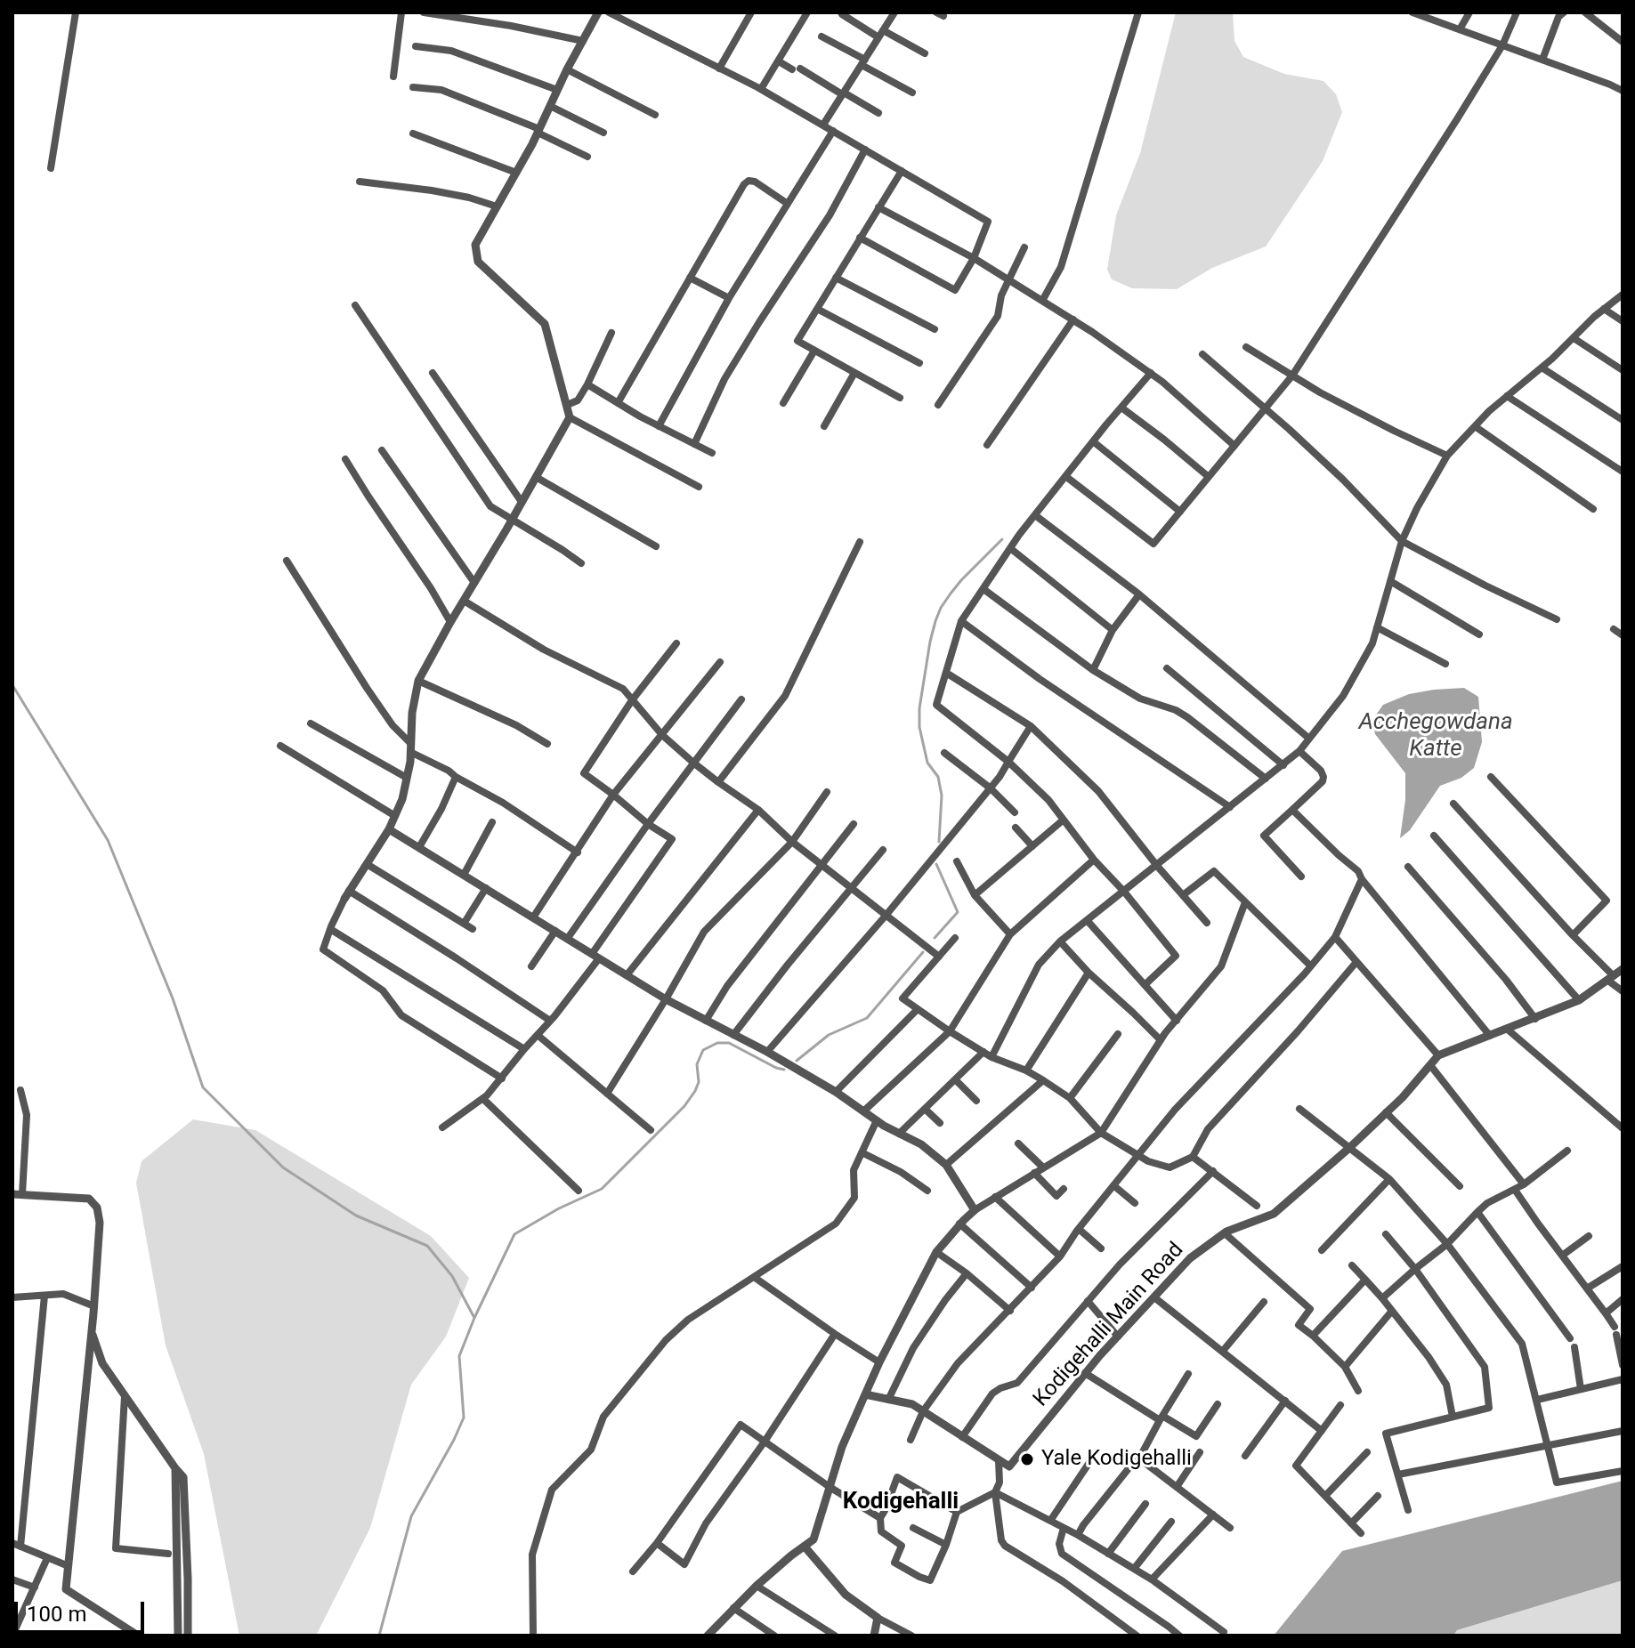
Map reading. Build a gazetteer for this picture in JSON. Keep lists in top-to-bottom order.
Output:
{
  "streets": {
    "street": ["Kodigehalli Main Road"]
  },
  "districts": ["Kodigehalli"],
  "water": ["Acchegowdana Katte"],
  "places": ["Yale Kodigehalli"],
  "scale_bar": "100 m"
}
